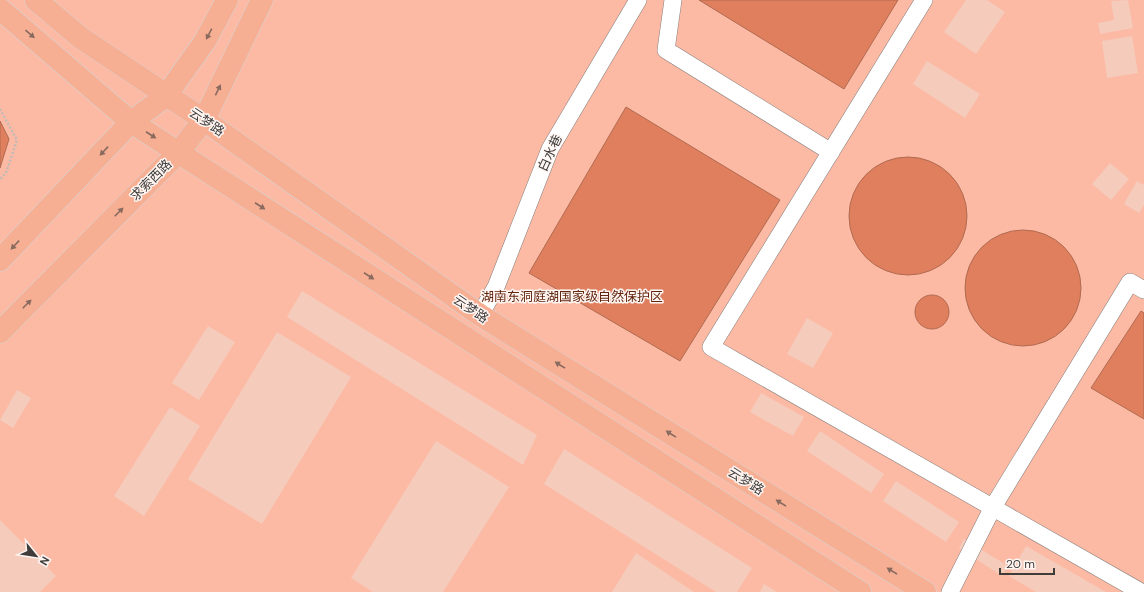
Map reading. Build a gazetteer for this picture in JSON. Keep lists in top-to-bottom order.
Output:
{
  "streets": {
    "main road": ["云梦路", "求索西路"],
    "street": ["白水巷"]
  },
  "crossings": [
    ["云梦路", "白水巷"],
    ["云梦路", "求索西路"]
  ],
  "parks": ["湖南东洞庭湖国家级自然保护区"],
  "scale_bar": "20 m",
  "north": "bottom right"
}
